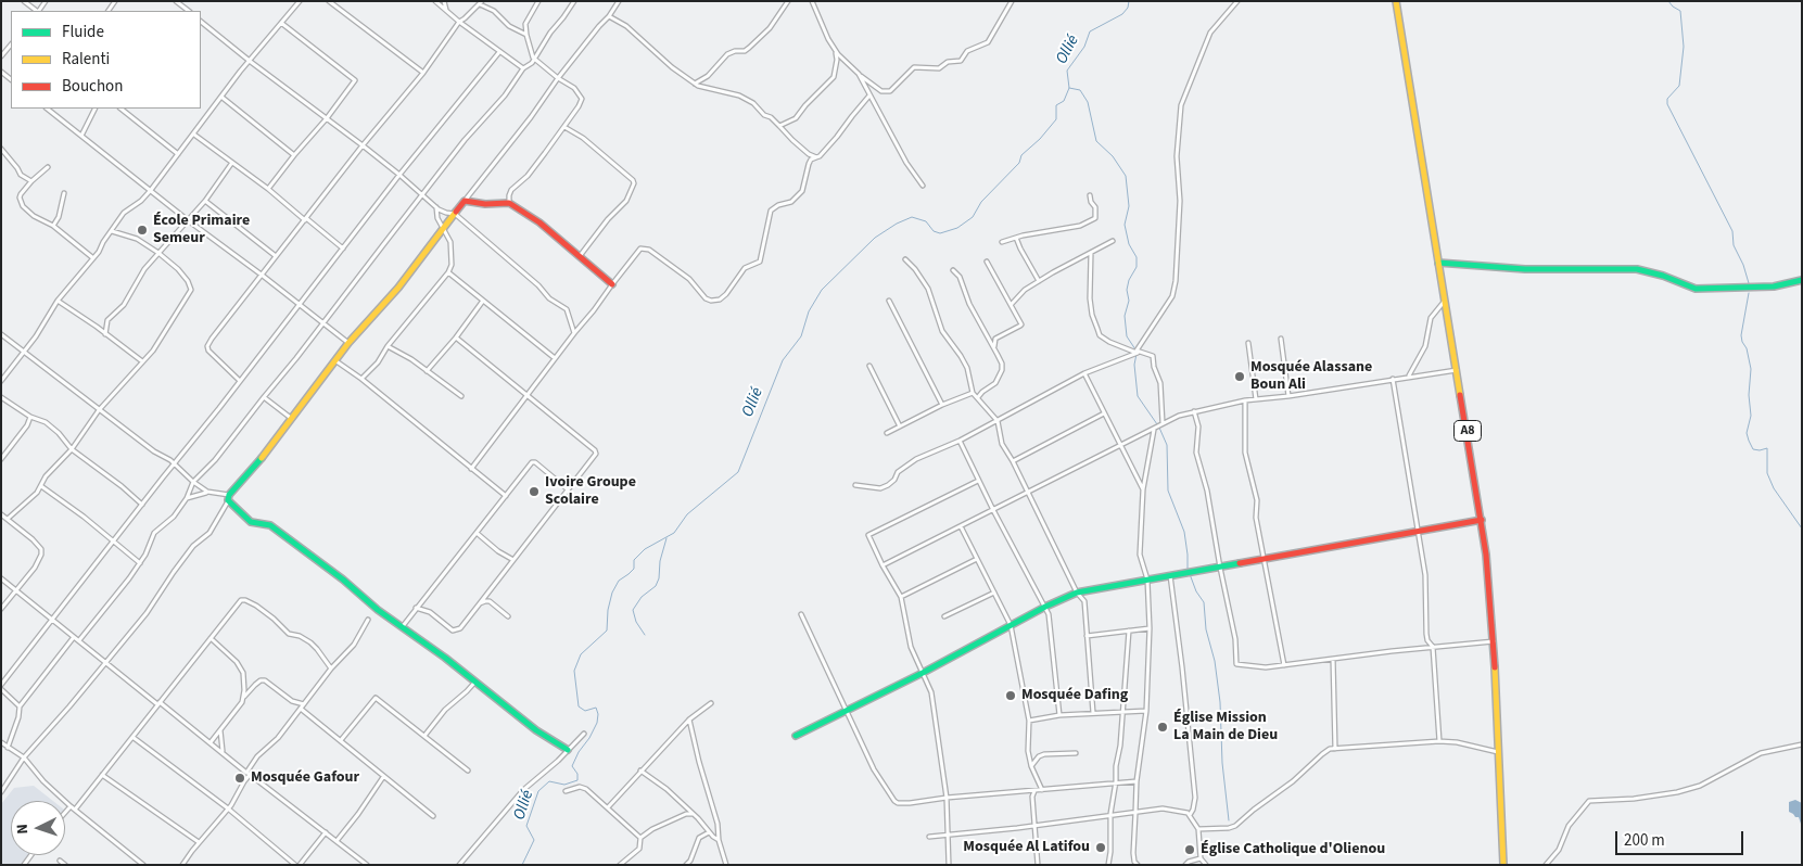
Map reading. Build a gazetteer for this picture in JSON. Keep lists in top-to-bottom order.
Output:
{
  "streets": {
    "street": ["A8"]
  },
  "water": ["Ollié"],
  "places": [
    "École Primaire Semeur",
    "Mosquée Alassane Boun Ali",
    "Ivoire Groupe Scolaire",
    "Mosquée Dafing",
    "Église Mission La Main de Dieu",
    "Mosquée Gafour",
    "Mosquée Al Latifou",
    "Église Catholique d'Olienou"
  ],
  "legend": ["Fluide", "Ralenti", "Bouchon"],
  "scale_bar": "200 m",
  "north": "left"
}
